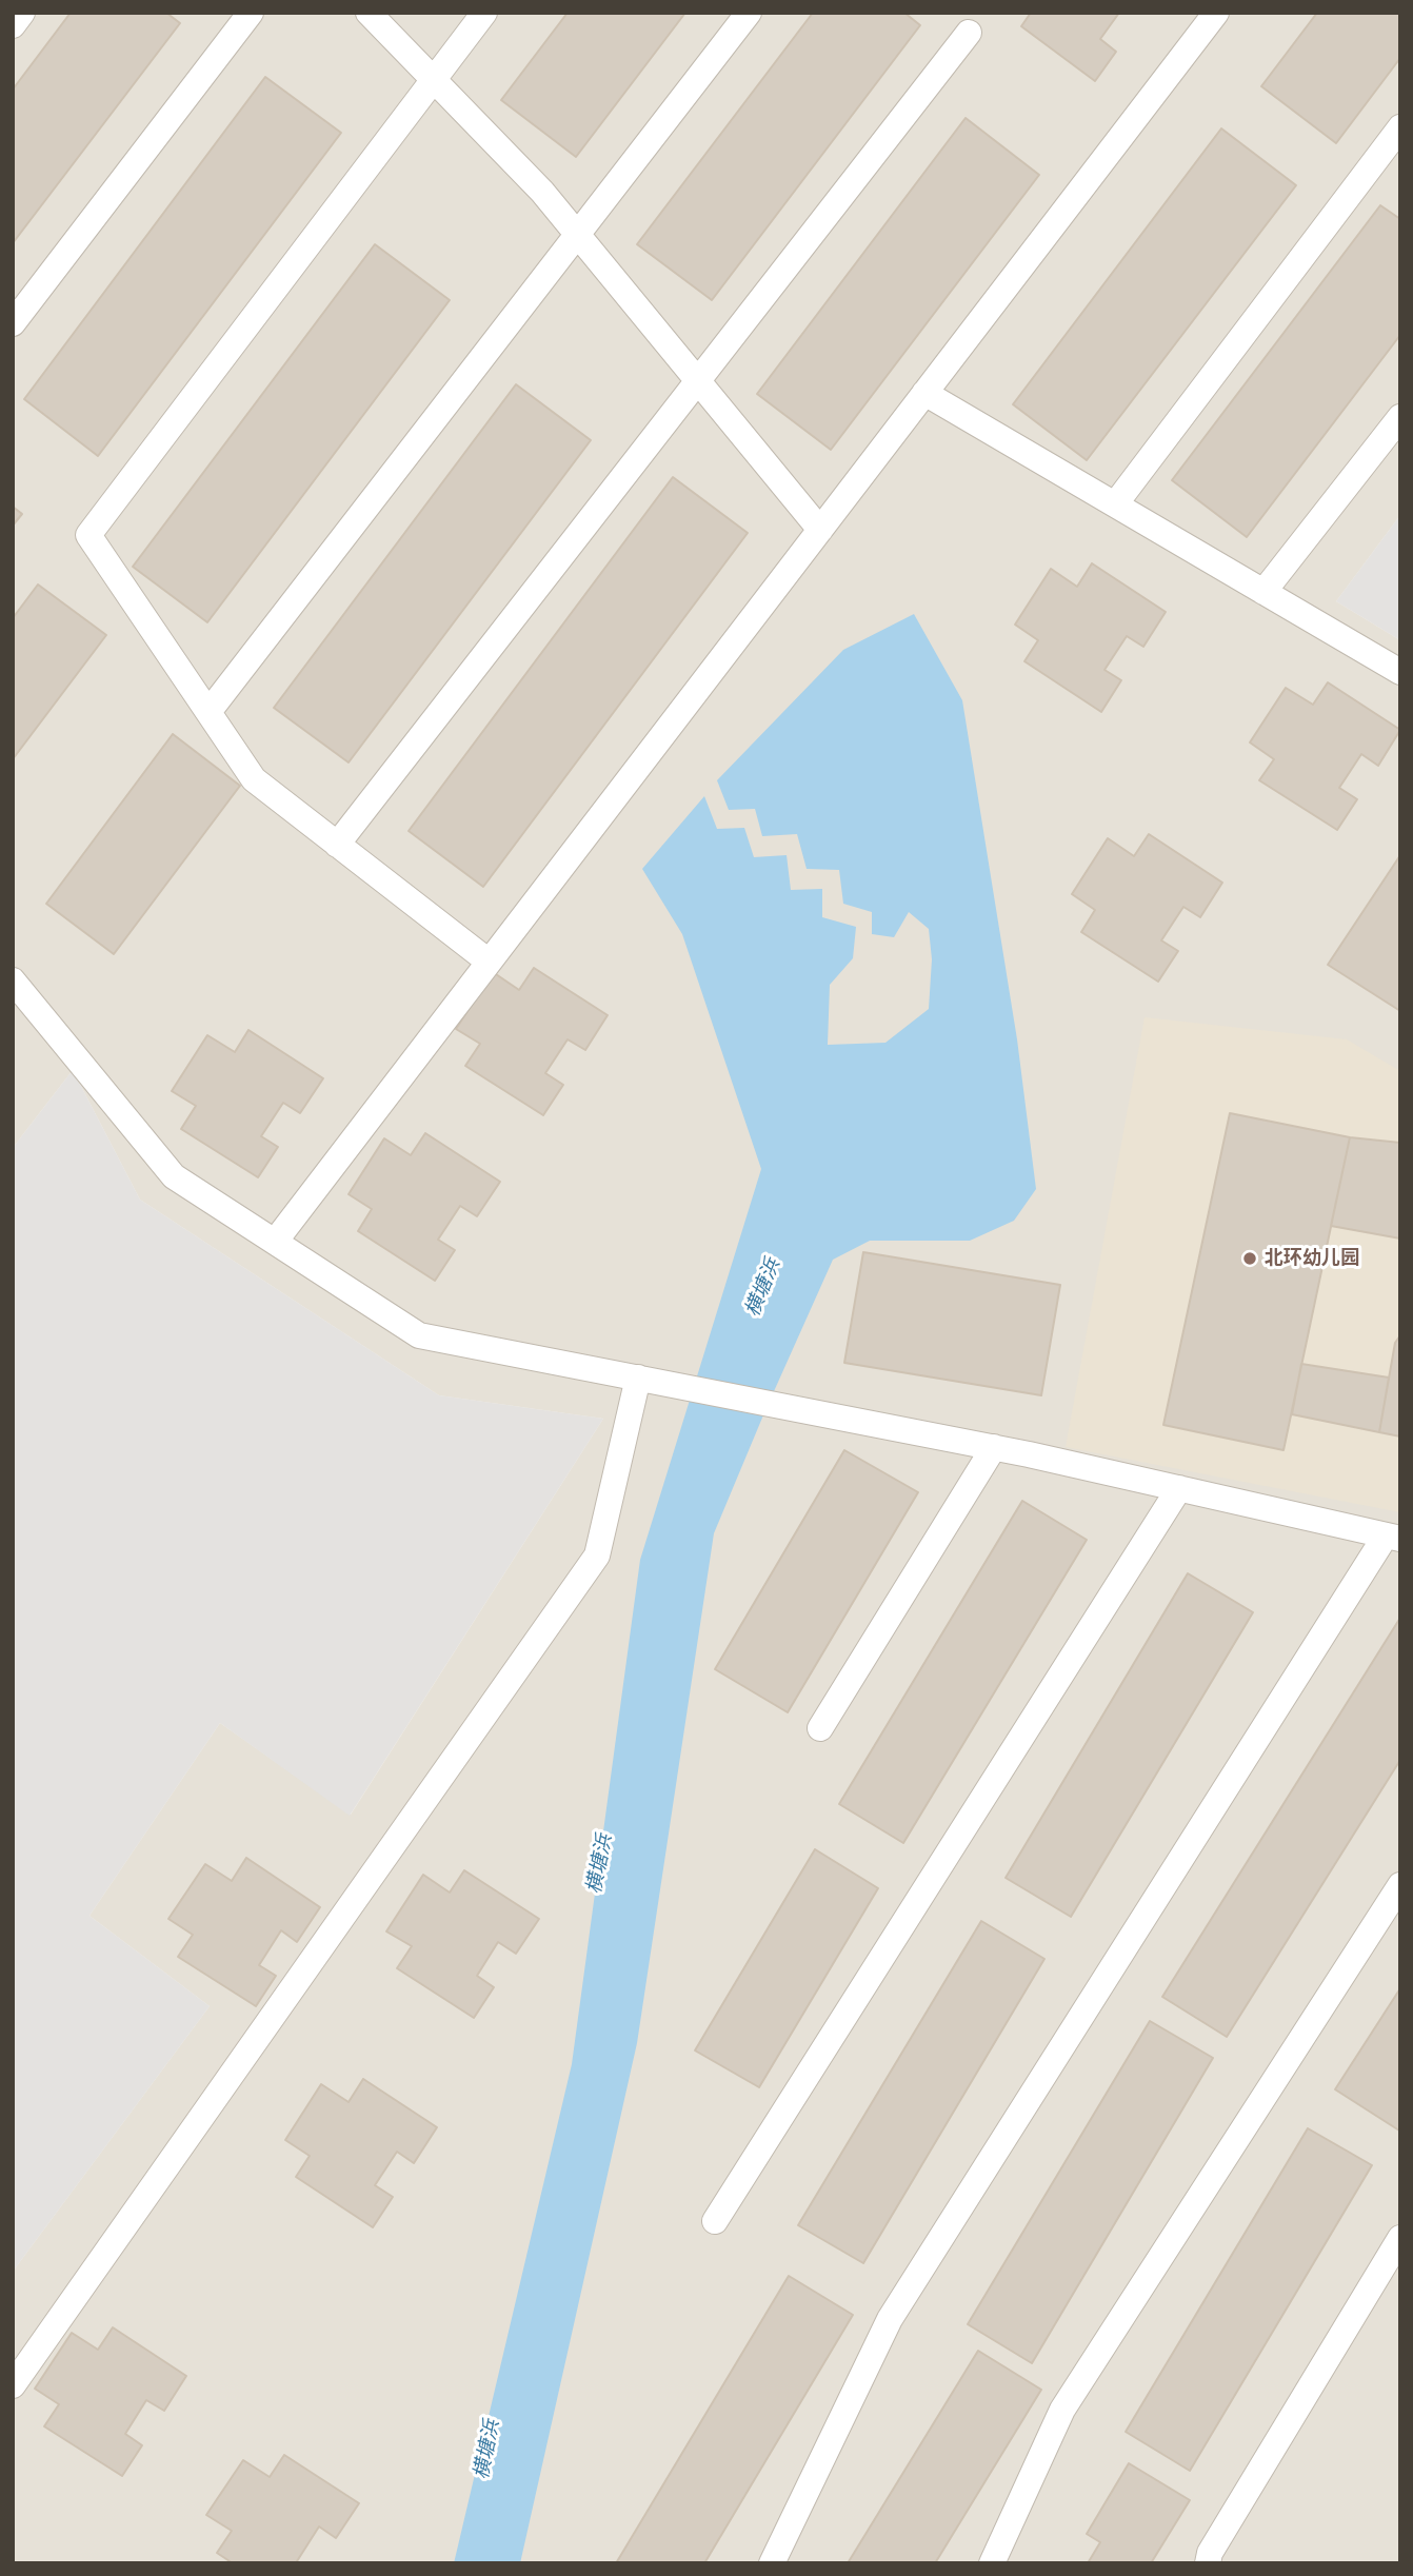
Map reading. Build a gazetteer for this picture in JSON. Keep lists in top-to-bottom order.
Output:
{
  "water": ["横塘浜"],
  "places": ["北环幼儿园"]
}
